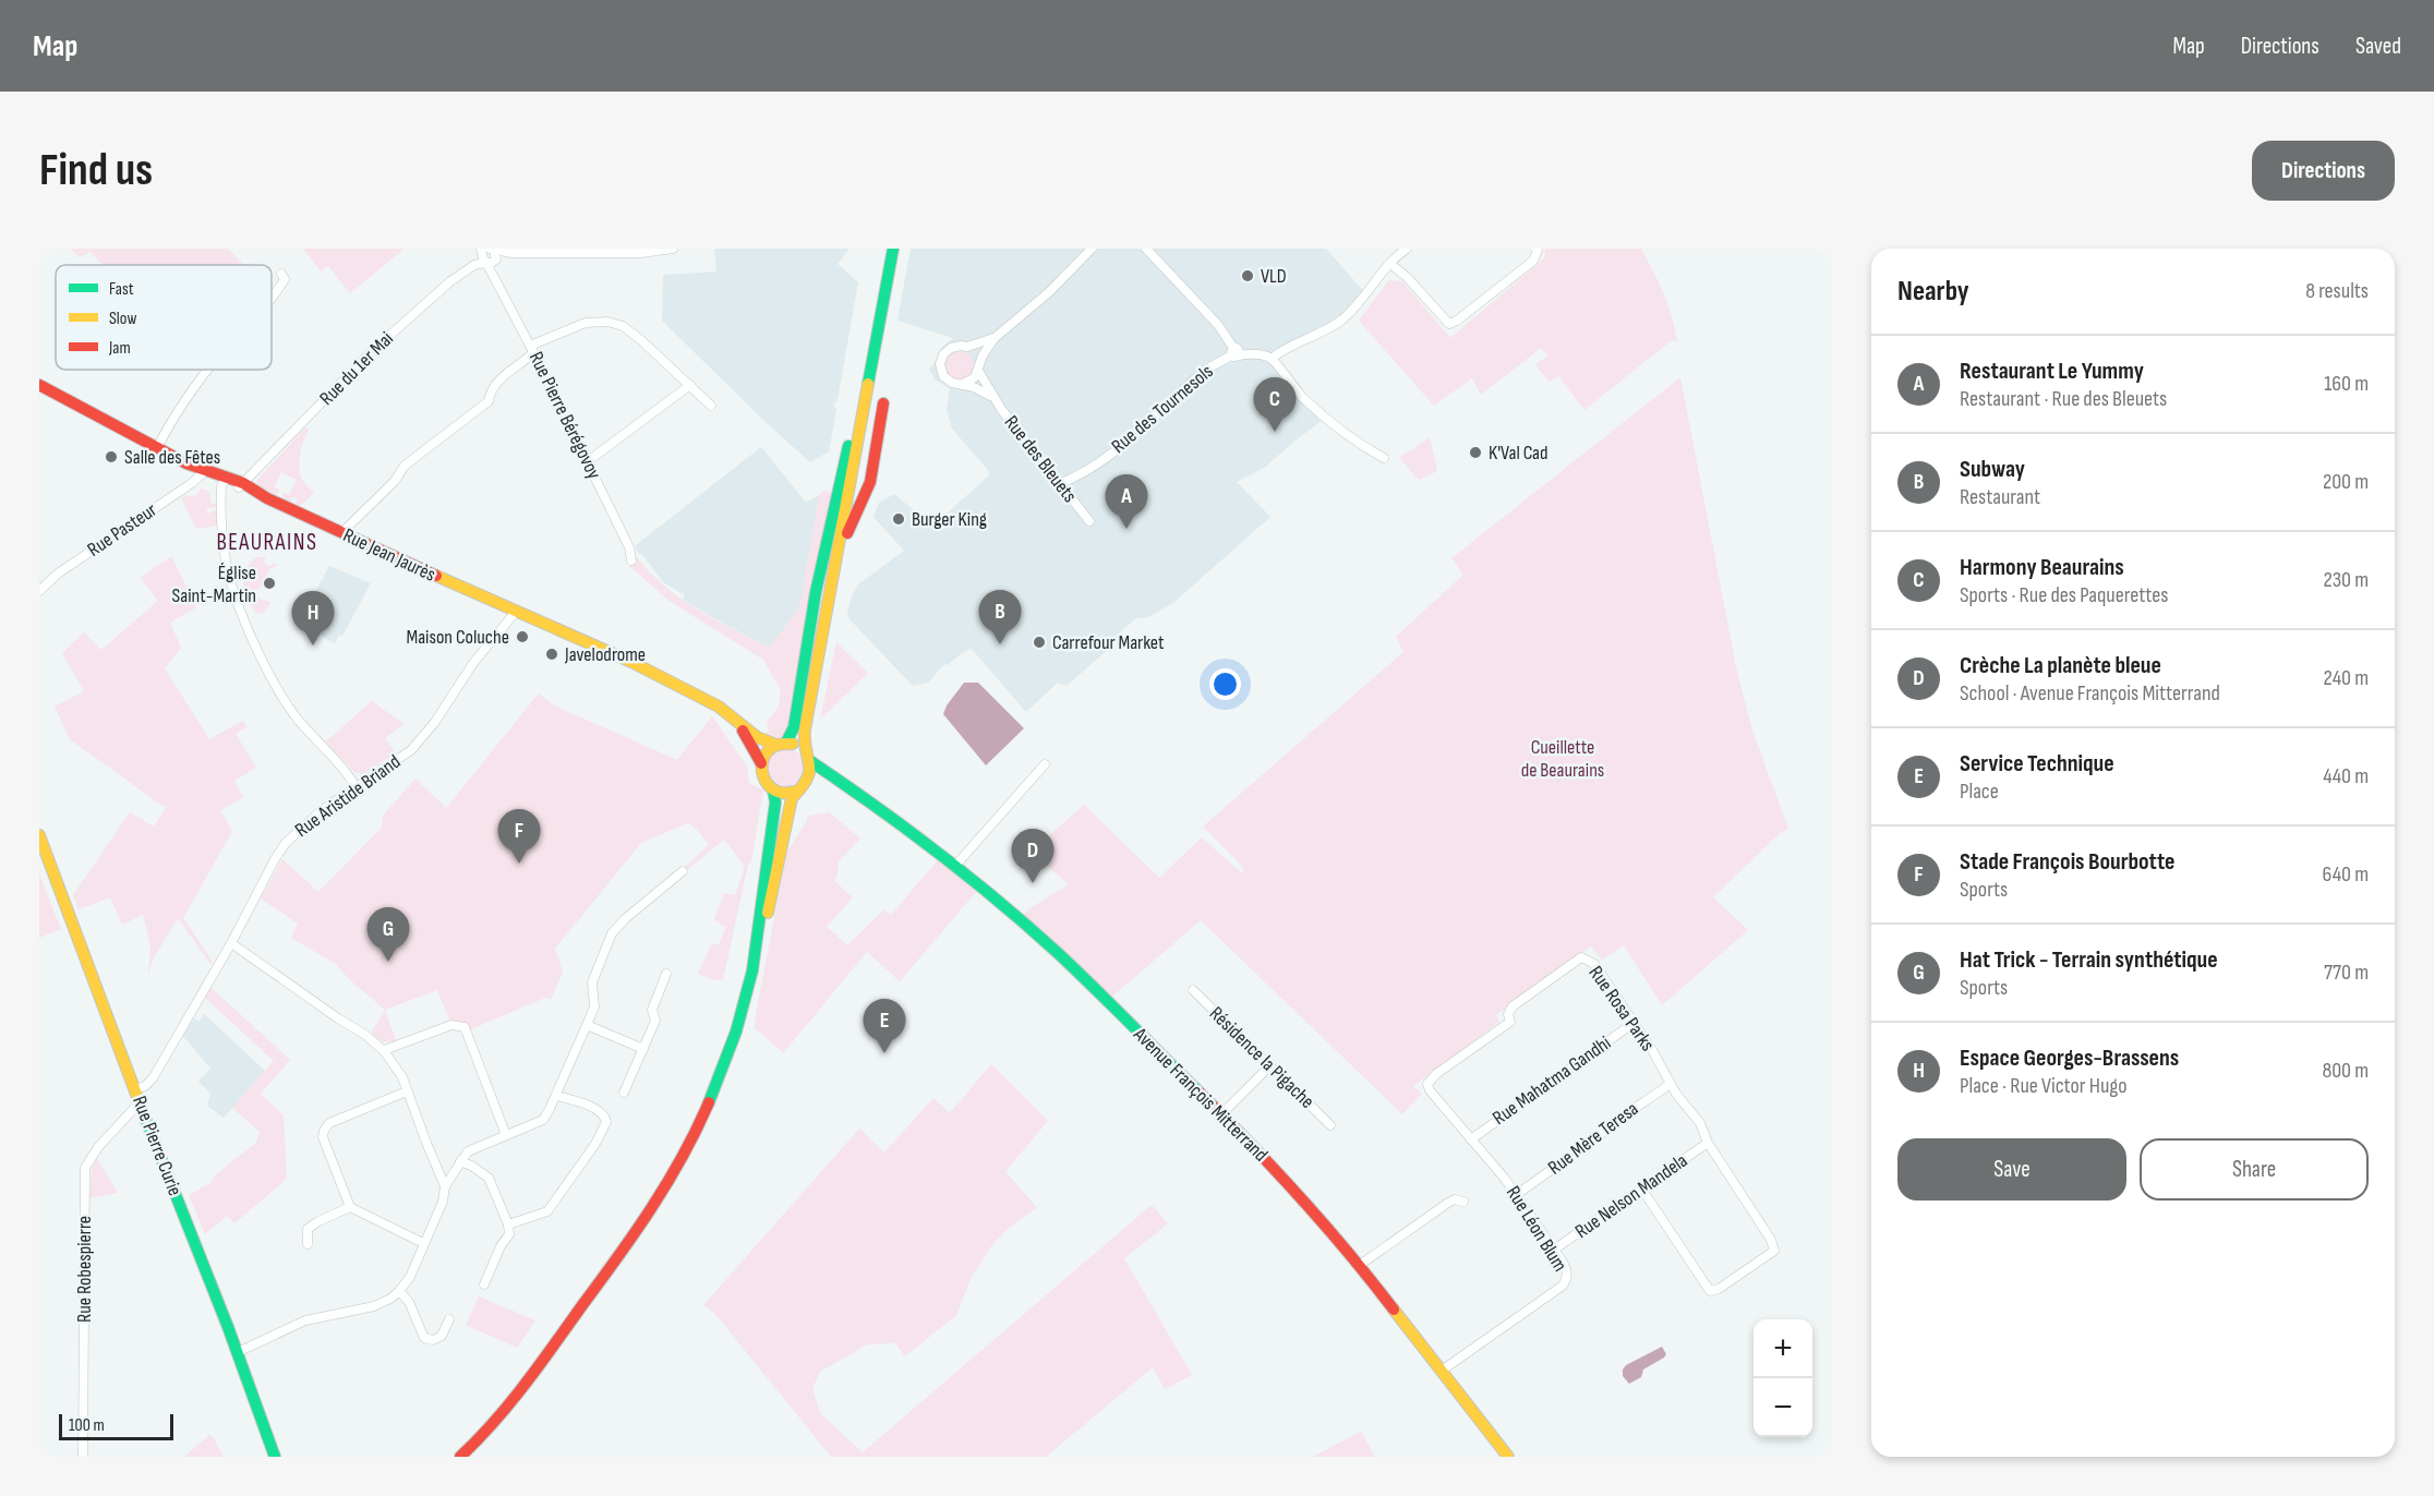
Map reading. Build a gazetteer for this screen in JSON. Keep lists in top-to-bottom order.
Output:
{
  "streets": {
    "main road": ["Rue Jean Jaurès", "Avenue François Mitterrand", "Rue Pierre Curie"],
    "street": [
      "Rue du 1er Mai",
      "Rue des Tournesols",
      "Rue Pierre Bérégovoy",
      "Rue des Bleuets",
      "Rue Pasteur",
      "Rue Aristide Briand",
      "Rue Rosa Parks",
      "Résidence la Pigache",
      "Rue Mahatma Gandhi",
      "Rue Mère Teresa",
      "Rue Nelson Mandela",
      "Rue Léon Blum",
      "Rue Robespierre"
    ]
  },
  "crossings": [
    ["Rue du 1er Mai", "Rue Pierre Bérégovoy"],
    ["Rue du 1er Mai", "Rue Jean Jaurès"],
    ["Rue des Tournesols", "Rue des Bleuets"],
    ["Rue Jean Jaurès", "Rue Aristide Briand"],
    ["Rue Jean Jaurès", "Avenue François Mitterrand"],
    ["Rue Aristide Briand", "Rue Pierre Curie"],
    ["Rue Rosa Parks", "Rue Mahatma Gandhi"],
    ["Rue Rosa Parks", "Rue Mère Teresa"],
    ["Rue Rosa Parks", "Rue Nelson Mandela"],
    ["Rue Rosa Parks", "Rue Léon Blum"],
    ["Rue Mahatma Gandhi", "Rue Léon Blum"],
    ["Avenue François Mitterrand", "Rue Léon Blum"],
    ["Rue Mère Teresa", "Rue Léon Blum"],
    ["Rue Pierre Curie", "Rue Robespierre"],
    ["Rue Nelson Mandela", "Rue Léon Blum"]
  ],
  "districts": ["BEAURAINS"],
  "parks": ["Cueillette de Beaurains"],
  "places": [
    "VLD",
    "K'Val Cad",
    "Salle des Fêtes",
    "Burger King",
    "Église Saint-Martin",
    "Maison Coluche",
    "Carrefour Market",
    "Javelodrome"
  ],
  "legend": ["Fast", "Slow", "Jam"],
  "scale_bar": "100 m",
  "page": {
    "header": "Map",
    "nav": ["Map", "Directions", "Saved"],
    "buttons": [
      "Directions",
      ["Save", "Share"]
    ],
    "title": "Find us",
    "heading": ["Nearby", "8 results"],
    "list": [
      {
        "mark": "A",
        "name": "Restaurant Le Yummy",
        "note": "Restaurant · Rue des Bleuets",
        "value": "160 m"
      },
      {
        "mark": "B",
        "name": "Subway",
        "note": "Restaurant",
        "value": "200 m"
      },
      {
        "mark": "C",
        "name": "Harmony Beaurains",
        "note": "Sports · Rue des Paquerettes",
        "value": "230 m"
      },
      {
        "mark": "D",
        "name": "Crèche La planète bleue",
        "note": "School · Avenue François Mitterrand",
        "value": "240 m"
      },
      {
        "mark": "E",
        "name": "Service Technique",
        "note": "Place",
        "value": "440 m"
      },
      {
        "mark": "F",
        "name": "Stade François Bourbotte",
        "note": "Sports",
        "value": "640 m"
      },
      {
        "mark": "G",
        "name": "Hat Trick - Terrain synthétique",
        "note": "Sports",
        "value": "770 m"
      },
      {
        "mark": "H",
        "name": "Espace Georges-Brassens",
        "note": "Place · Rue Victor Hugo",
        "value": "800 m"
      }
    ],
    "pins": [
      "C",
      "A",
      "B",
      "H",
      "F",
      "D",
      "G",
      "E"
    ],
    "map_buttons": ["+", "−"],
    "scale": "100 m"
  }
}
